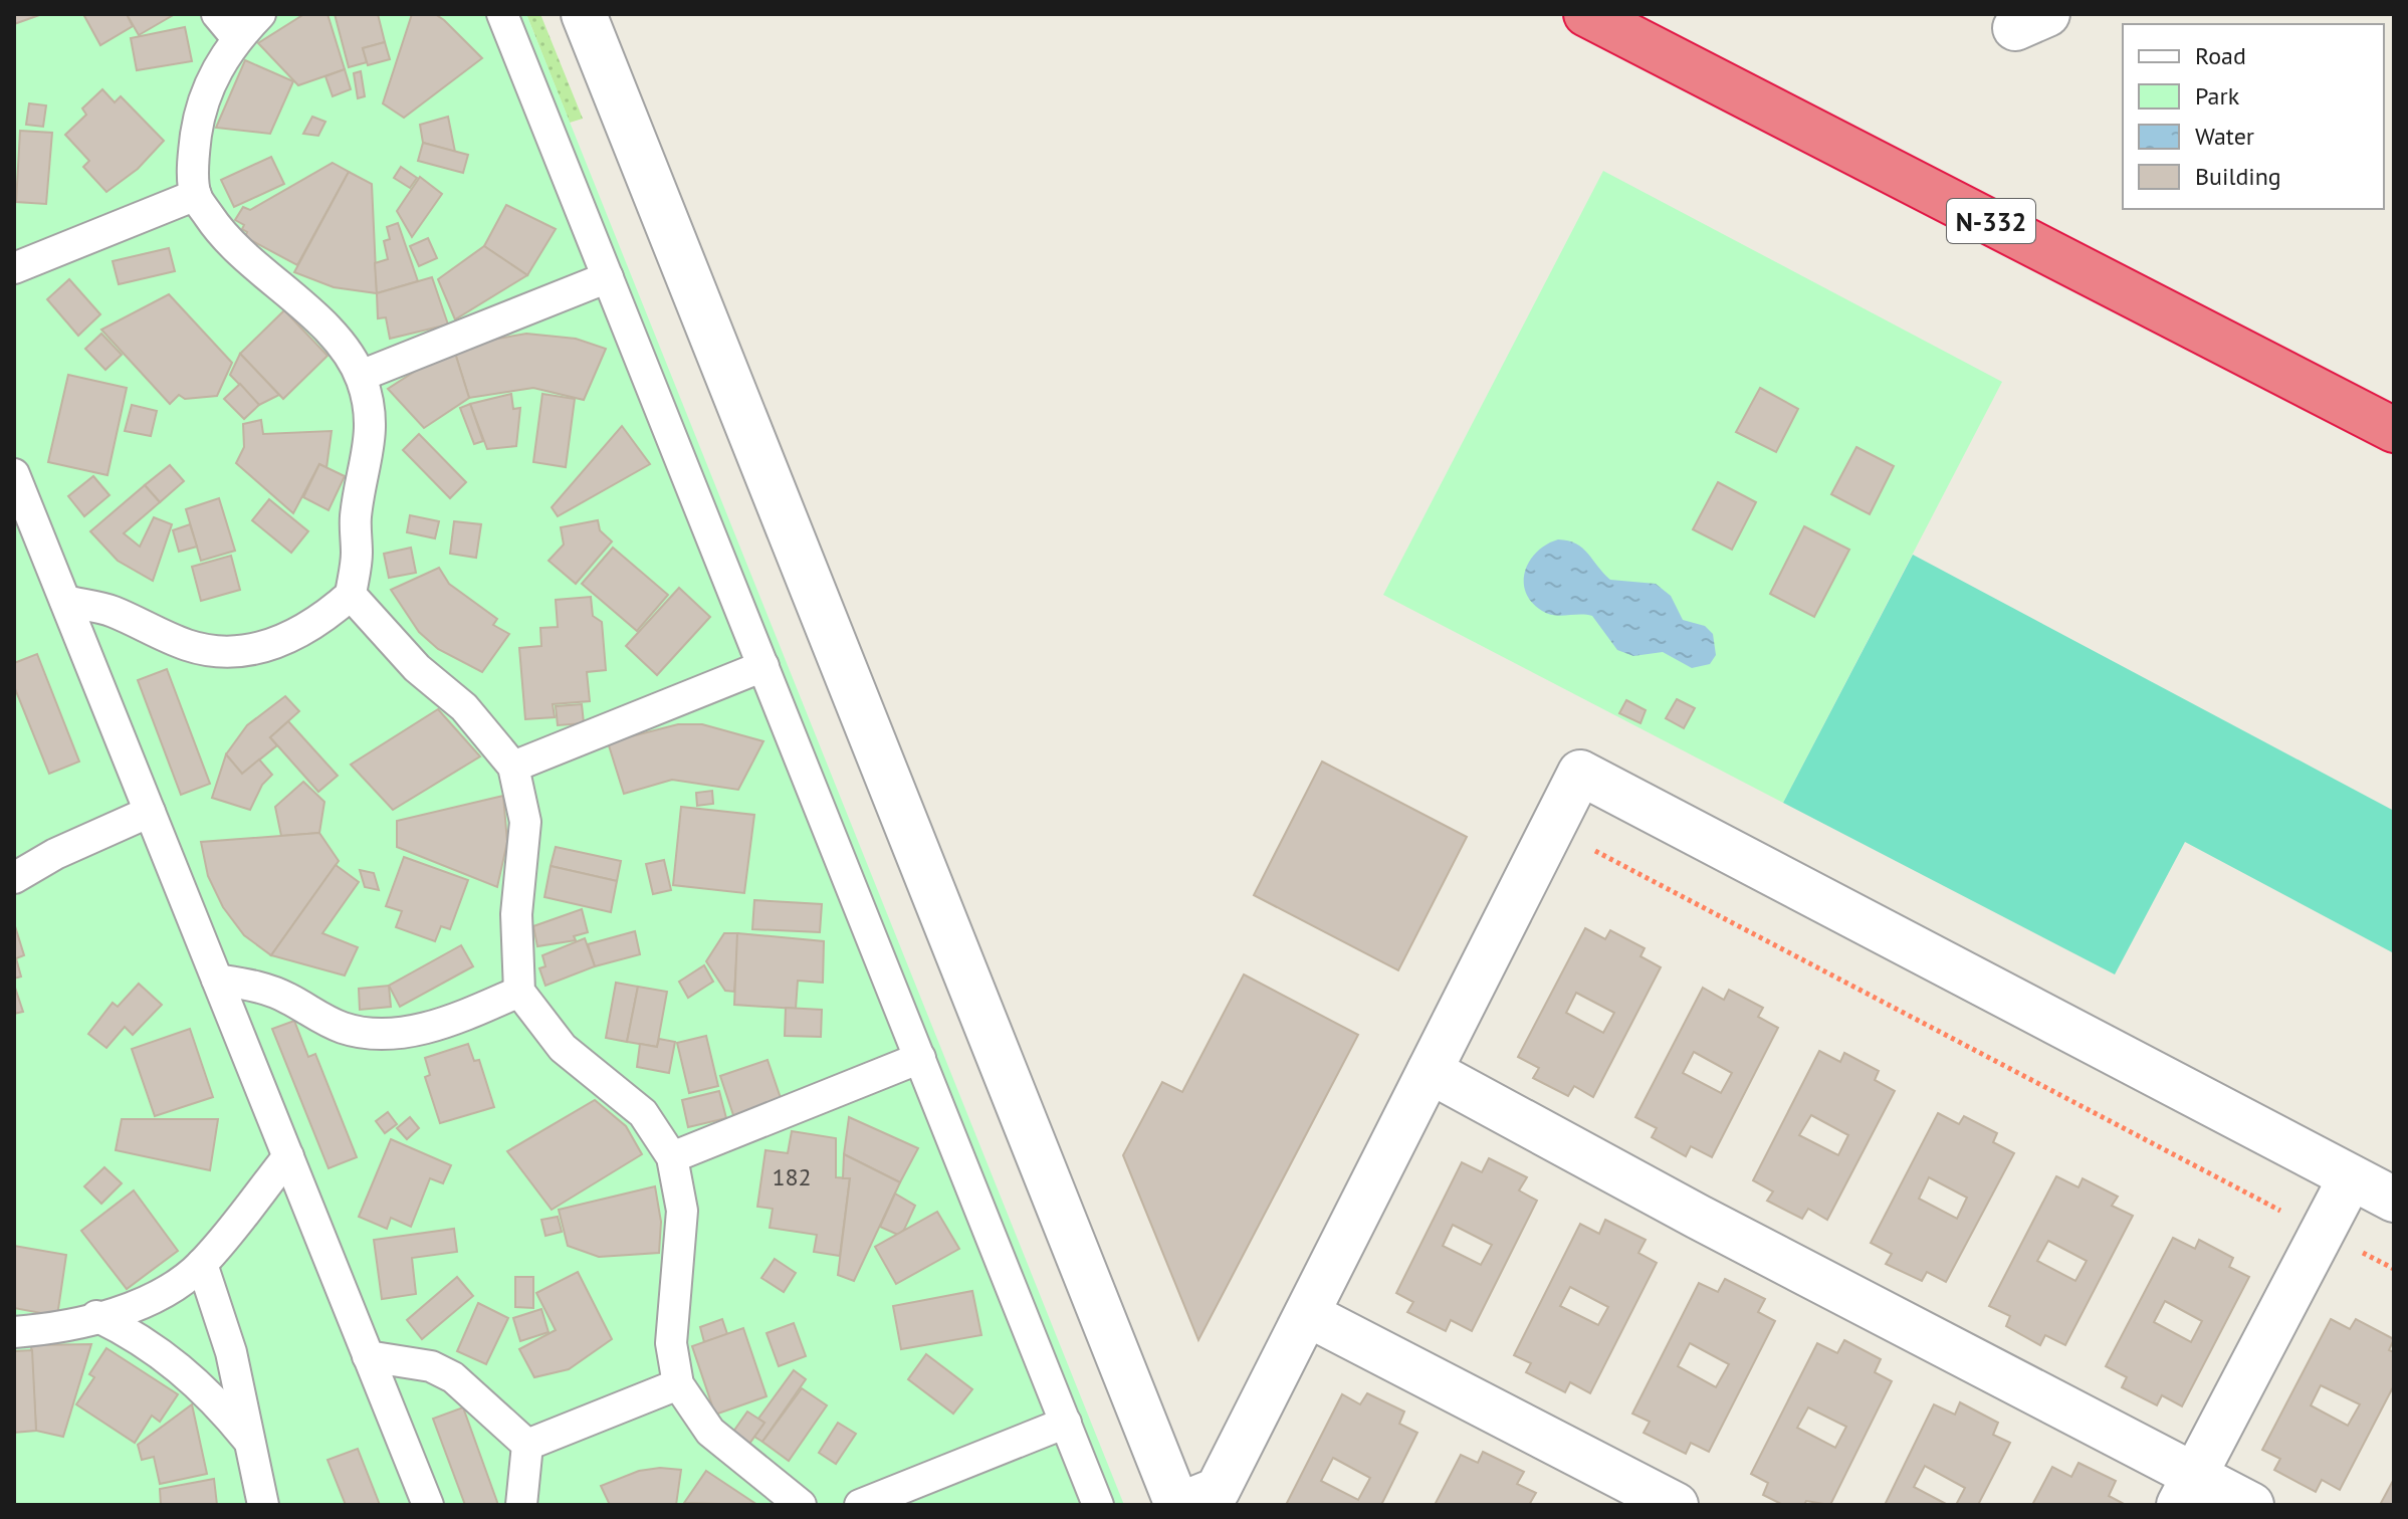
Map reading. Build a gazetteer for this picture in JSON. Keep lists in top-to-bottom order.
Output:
{
  "streets": {
    "highway": ["N-332"]
  },
  "house_numbers": ["182"],
  "legend": [
    "Road",
    "Park",
    "Water",
    "Building"
  ]
}
